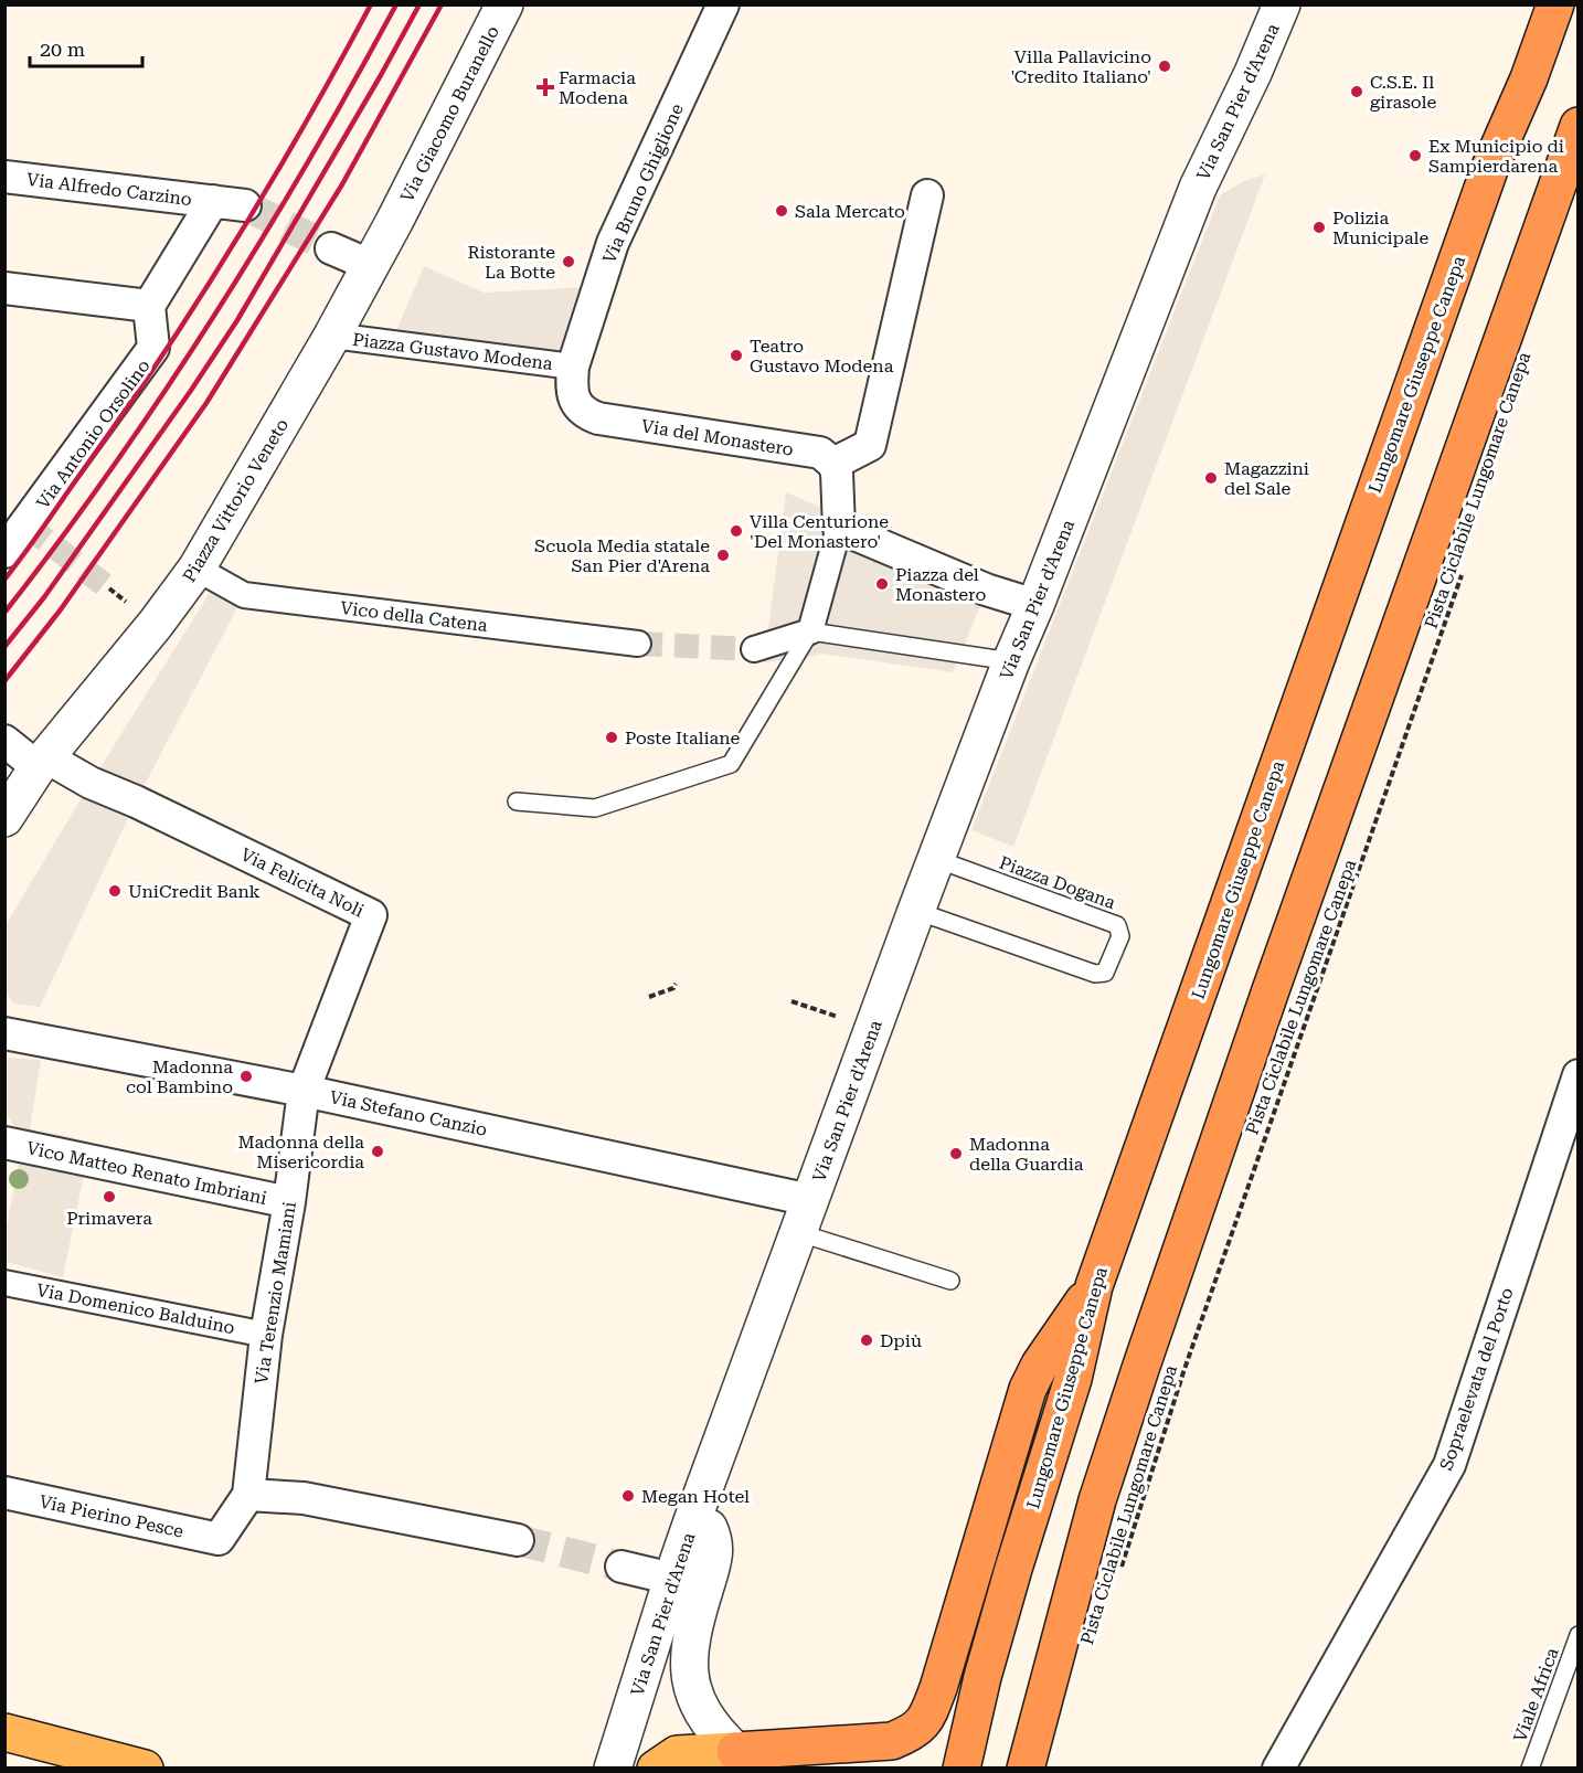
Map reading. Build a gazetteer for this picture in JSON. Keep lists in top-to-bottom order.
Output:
{
  "streets": {
    "highway": ["Lungomare Giuseppe Canepa"],
    "street": [
      "Via San Pier d'Arena",
      "Via Giacomo Buranello",
      "Via Bruno Ghiglione",
      "Via Alfredo Carzino",
      "Piazza Gustavo Modena",
      "Via Antonio Orsolino",
      "Via del Monastero",
      "Piazza Vittorio Veneto",
      "Vico della Catena",
      "Via Felicita Noli",
      "Via Stefano Canzio",
      "Vico Matteo Renato Imbriani",
      "Via Terenzio Mamiani",
      "Via Domenico Balduino",
      "Sopraelevata del Porto",
      "Via Pierino Pesce"
    ],
    "lane": ["Piazza Dogana", "Viale Africa"],
    "path": ["Pista Ciclabile Lungomare Canepa"]
  },
  "crossings": [
    ["Via San Pier d'Arena", "Piazza Dogana"],
    ["Via San Pier d'Arena", "Via Stefano Canzio"],
    ["Via Giacomo Buranello", "Piazza Vittorio Veneto"],
    ["Via Bruno Ghiglione", "Piazza Gustavo Modena"],
    ["Via Bruno Ghiglione", "Via del Monastero"],
    ["Via Alfredo Carzino", "Via Antonio Orsolino"],
    ["Piazza Gustavo Modena", "Via del Monastero"],
    ["Piazza Gustavo Modena", "Piazza Vittorio Veneto"],
    ["Piazza Vittorio Veneto", "Vico della Catena"],
    ["Piazza Vittorio Veneto", "Via Felicita Noli"],
    ["Via Felicita Noli", "Via Stefano Canzio"],
    ["Via Felicita Noli", "Via Terenzio Mamiani"],
    ["Via Stefano Canzio", "Via Terenzio Mamiani"],
    ["Vico Matteo Renato Imbriani", "Via Terenzio Mamiani"],
    ["Via Terenzio Mamiani", "Via Domenico Balduino"],
    ["Via Terenzio Mamiani", "Via Pierino Pesce"]
  ],
  "places": {
    "other": [
      "Villa Pallavicino 'Credito Italiano'",
      "C.S.E. Il girasole",
      "Ex Municipio di Sampierdarena",
      "Sala Mercato",
      "Polizia Municipale",
      "Ristorante La Botte",
      "Teatro Gustavo Modena",
      "Magazzini del Sale",
      "Villa Centurione 'Del Monastero'",
      "Scuola Media statale San Pier d'Arena",
      "Piazza del Monastero",
      "Poste Italiane",
      "UniCredit Bank",
      "Madonna col Bambino",
      "Madonna della Misericordia",
      "Madonna della Guardia",
      "Primavera",
      "Dpiù",
      "Megan Hotel"
    ],
    "health": ["Farmacia Modena"]
  },
  "scale_bar": "20 m"
}
